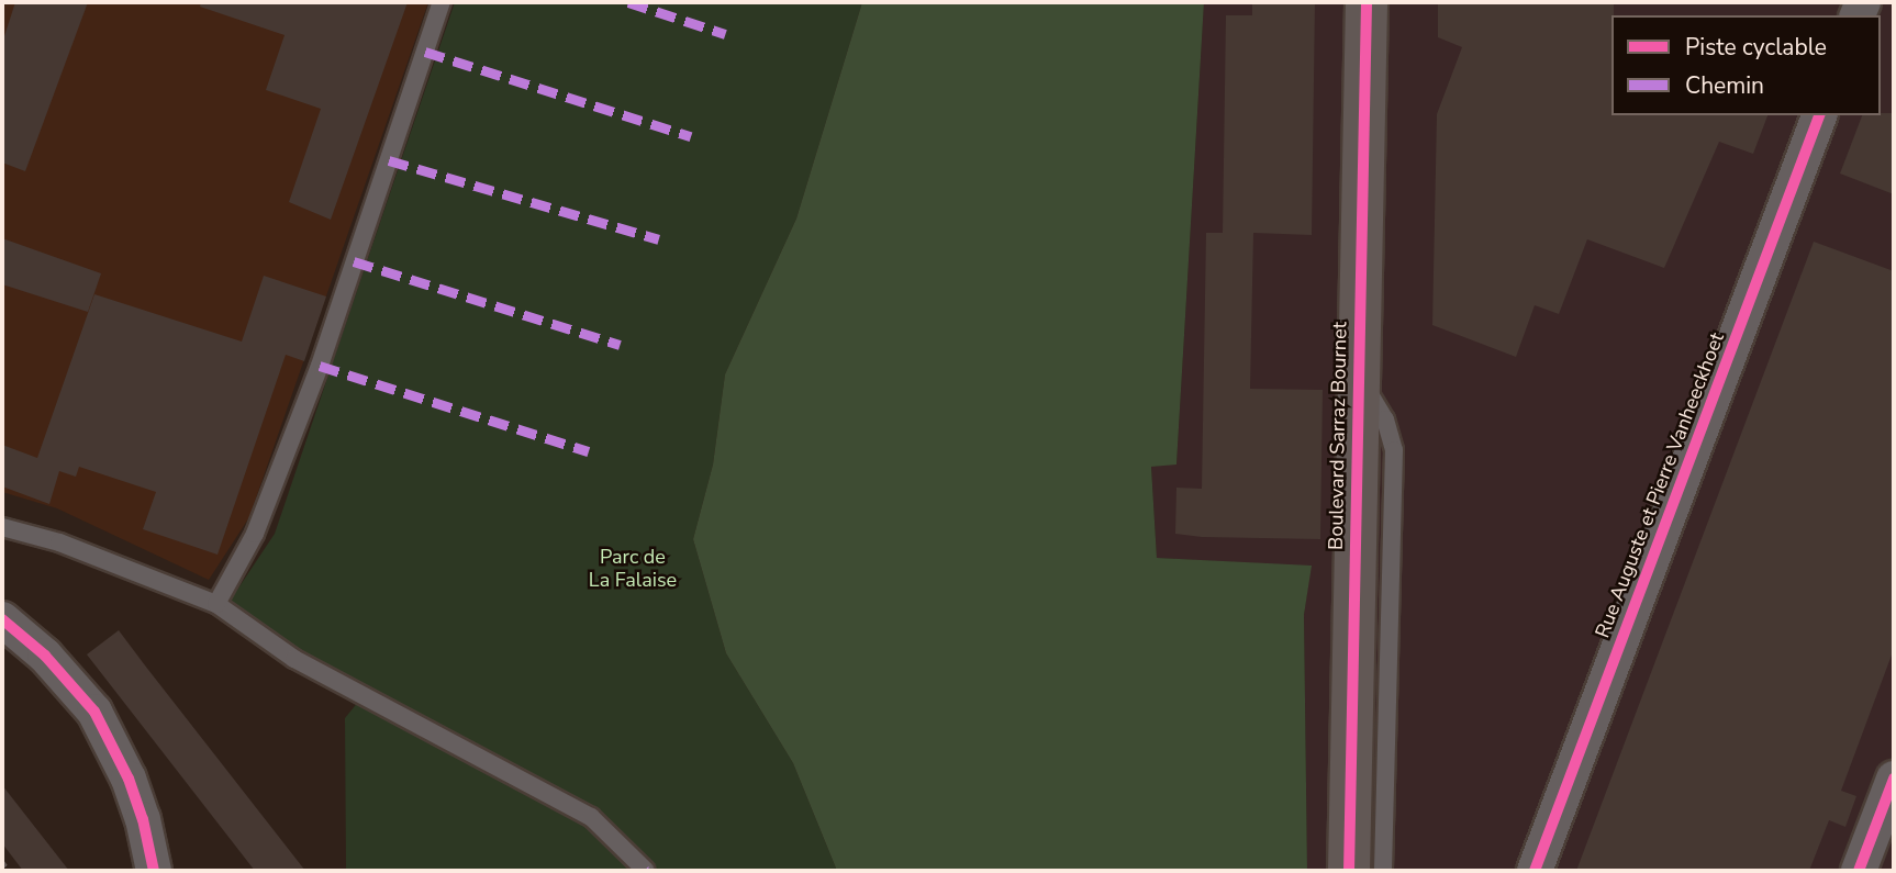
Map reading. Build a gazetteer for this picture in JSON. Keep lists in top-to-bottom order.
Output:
{
  "streets": {
    "street": ["Boulevard Sarraz Bournet", "Rue Auguste et Pierre Vanheeckhoet"]
  },
  "parks": ["Parc de La Falaise"],
  "legend": ["Piste cyclable", "Chemin"]
}
